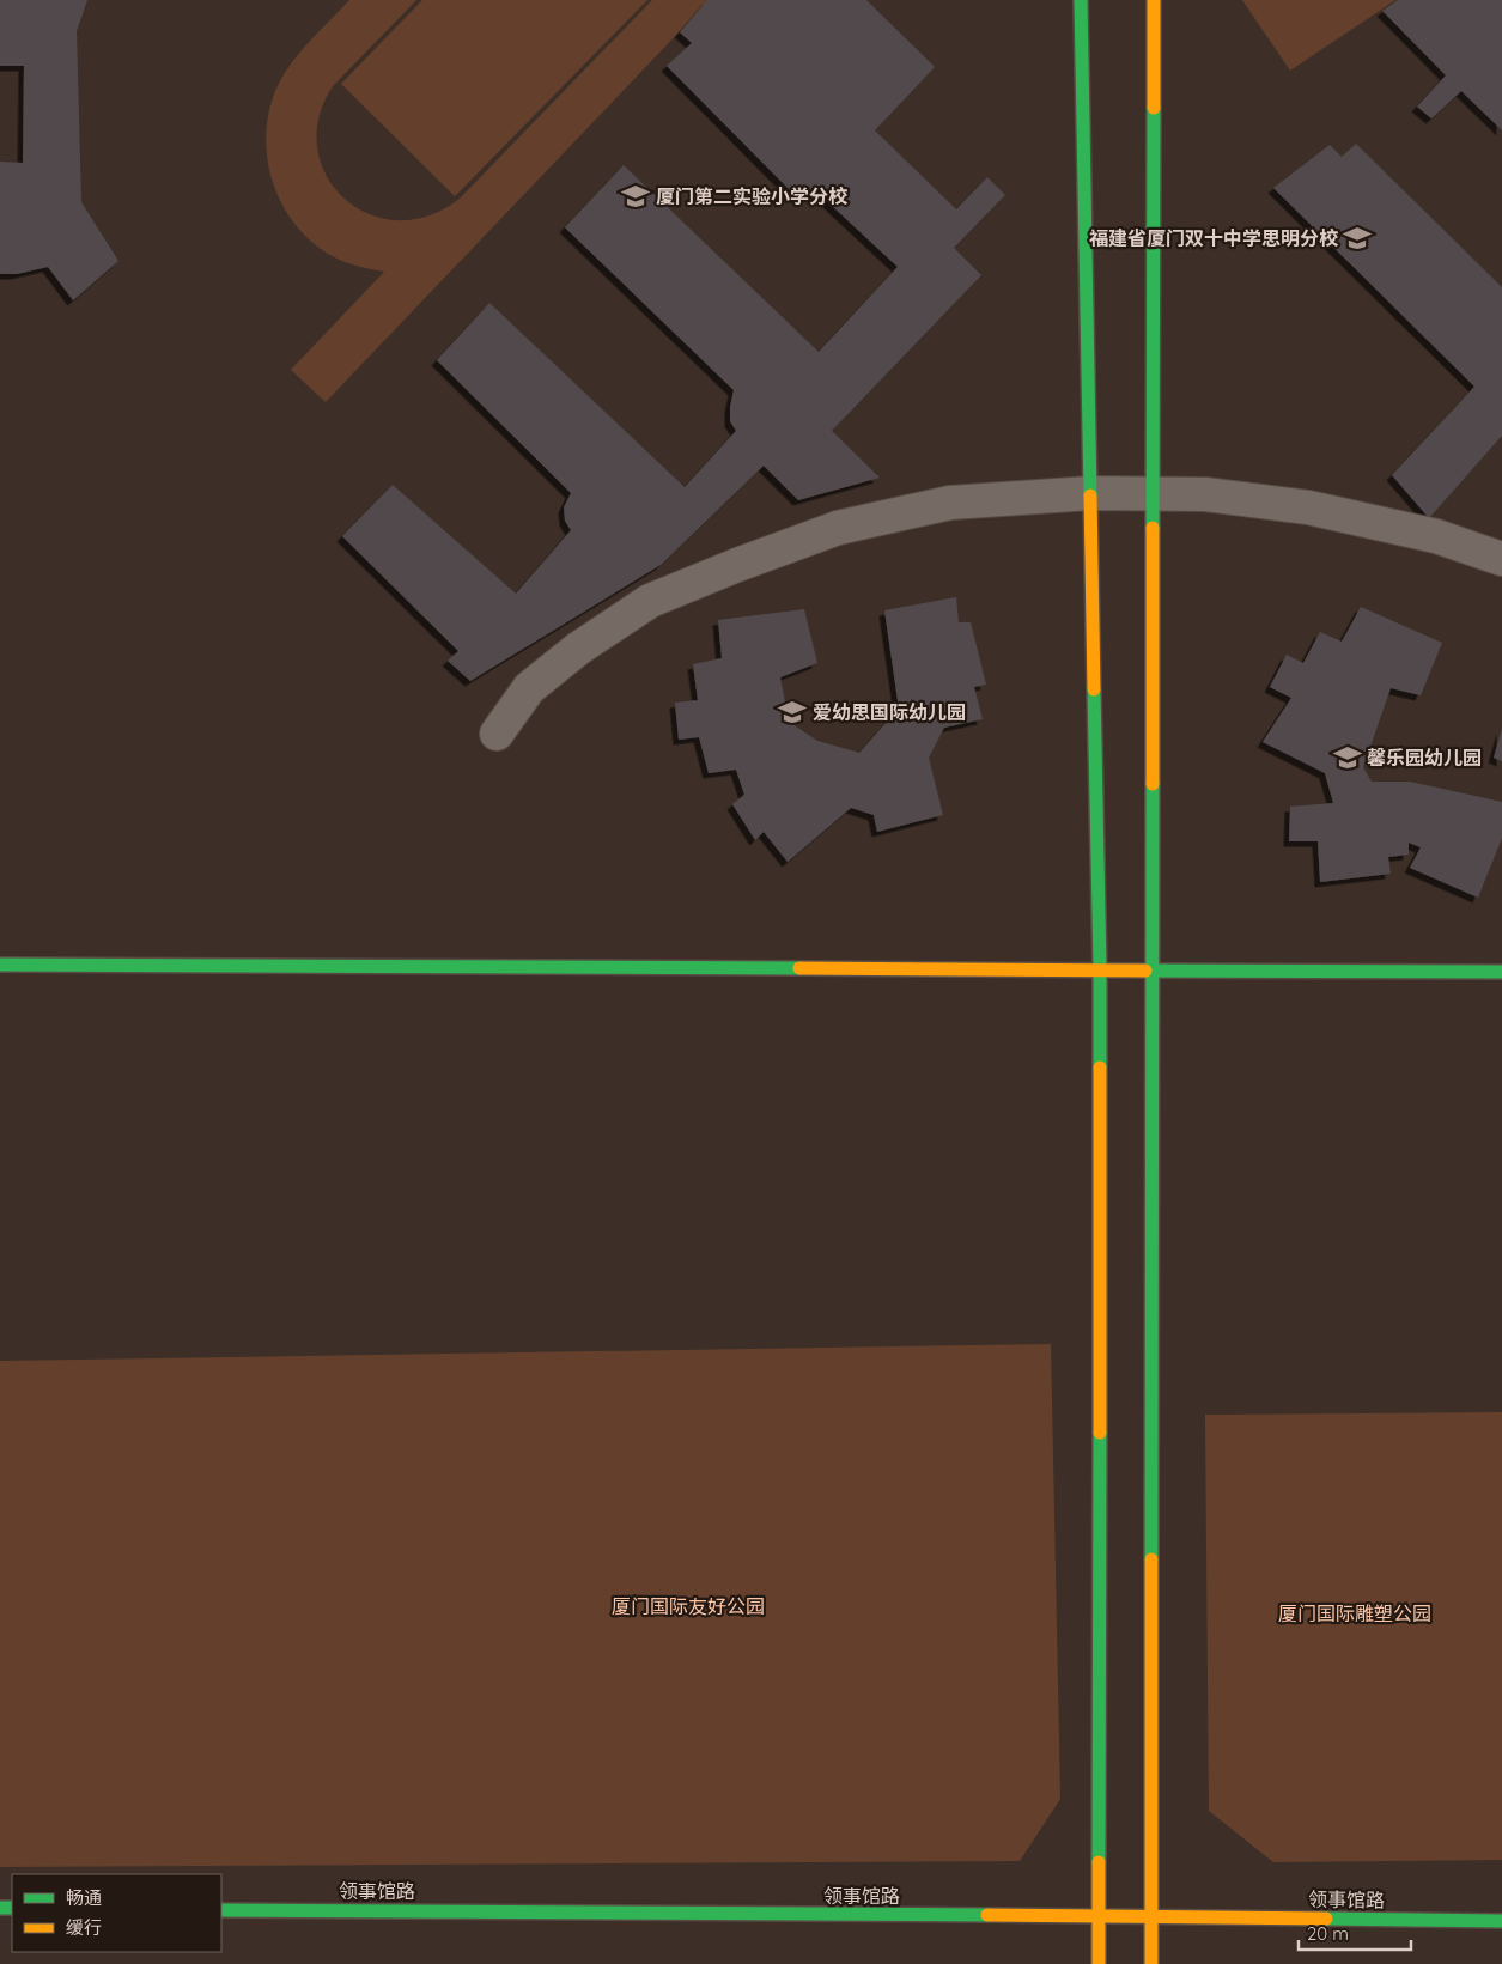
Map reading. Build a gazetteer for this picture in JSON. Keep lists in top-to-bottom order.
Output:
{
  "streets": {
    "main road": ["领事馆路"]
  },
  "parks": ["厦门国际友好公园", "厦门国际雕塑公园"],
  "places": {
    "school or university": [
      "厦门第二实验小学分校",
      "福建省厦门双十中学思明分校",
      "爱幼思国际幼儿园",
      "馨乐园幼儿园"
    ]
  },
  "legend": ["畅通", "缓行"],
  "scale_bar": "20 m"
}
